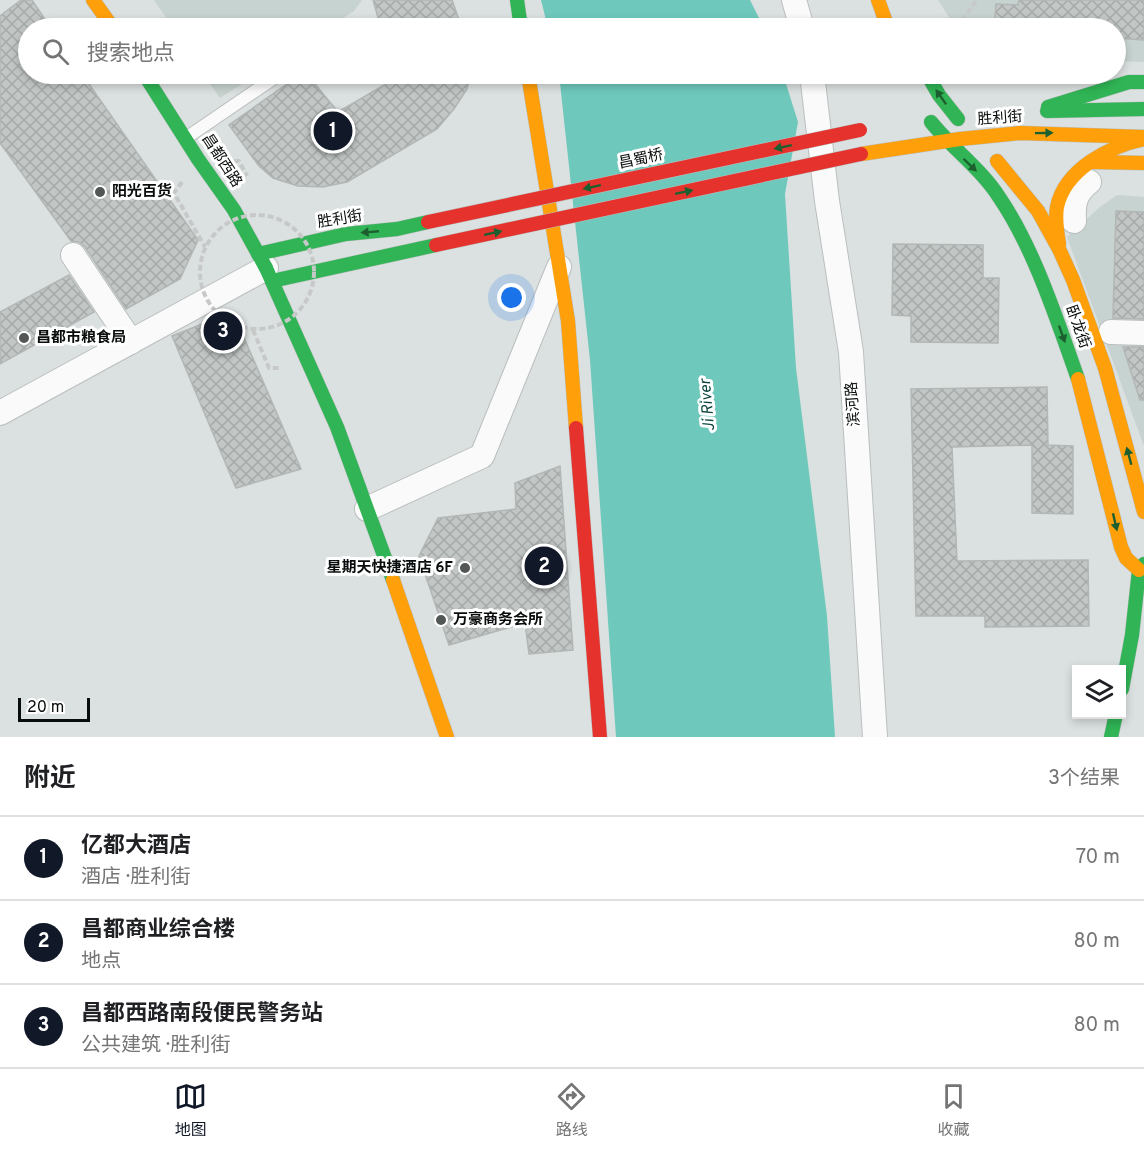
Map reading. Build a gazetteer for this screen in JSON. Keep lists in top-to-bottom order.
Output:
{
  "streets": {
    "main road": [
      "胜利街",
      "昌蜀桥",
      "昌都西路",
      "卧龙街"
    ],
    "street": ["滨河路"]
  },
  "crossings": [
    ["胜利街", "昌蜀桥"],
    ["胜利街", "昌都西路"],
    ["胜利街", "卧龙街"]
  ],
  "one_way": ["昌蜀桥"],
  "water": ["Ji River"],
  "places": [
    "阳光百货",
    "昌都市粮食局",
    "星期天快捷酒店 6F",
    "万豪商务会所"
  ],
  "scale_bar": "20 m",
  "page": {
    "search": "搜索地点",
    "pins": ["1", "3", "2"],
    "scale": "20 m",
    "heading": ["附近", "3个结果"],
    "list": [
      {
        "mark": "1",
        "name": "亿都大酒店",
        "note": "酒店 · 胜利街",
        "value": "70 m"
      },
      {
        "mark": "2",
        "name": "昌都商业综合楼",
        "note": "地点",
        "value": "80 m"
      },
      {
        "mark": "3",
        "name": "昌都西路南段便民警务站",
        "note": "公共建筑 · 胜利街",
        "value": "80 m"
      }
    ],
    "nav": ["地图", "路线", "收藏"]
  }
}
